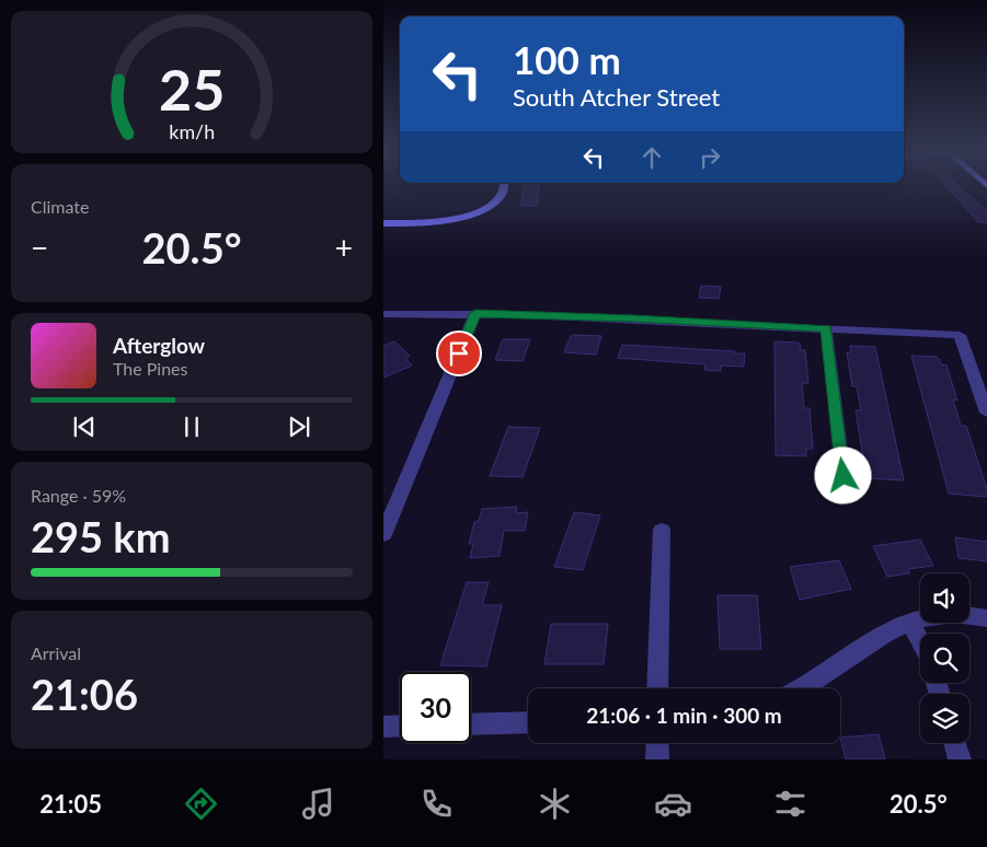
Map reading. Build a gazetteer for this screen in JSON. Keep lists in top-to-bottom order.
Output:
{
  "page": {
    "turn": ["100 m", "South Atcher Street"],
    "tile": [
      "Climate",
      ["Range · 59%", "295 km"],
      ["Arrival", "21:06"]
    ],
    "heat": ["−", "20.5°", "+"],
    "song": ["Afterglow", "The Pines"],
    "limit": "30",
    "trip": "21:06 · 1 min · 300 m",
    "tabs": ["21:05", "20.5°"],
    "gauge": ["25", "km/h"]
  }
}
